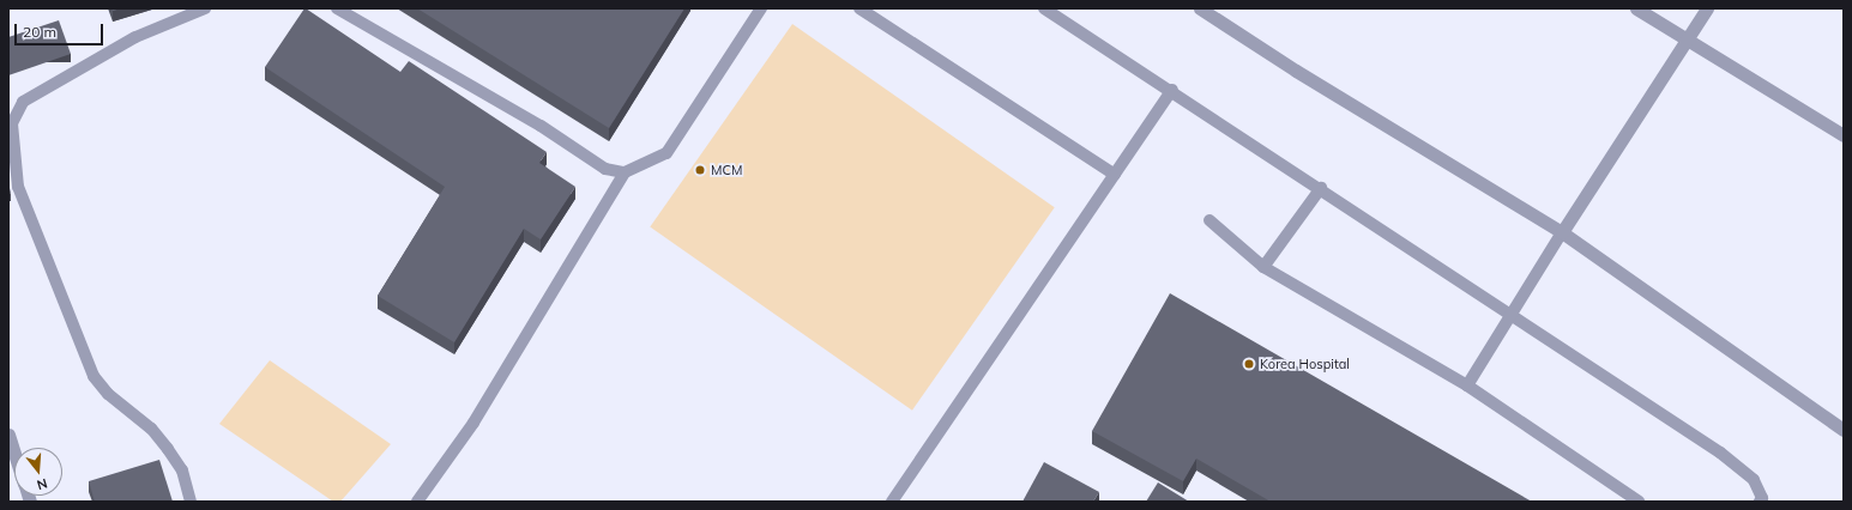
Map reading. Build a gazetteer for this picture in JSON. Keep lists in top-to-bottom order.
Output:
{
  "places": ["MCM", "Korea Hospital"],
  "scale_bar": "20 m",
  "north": "bottom"
}
